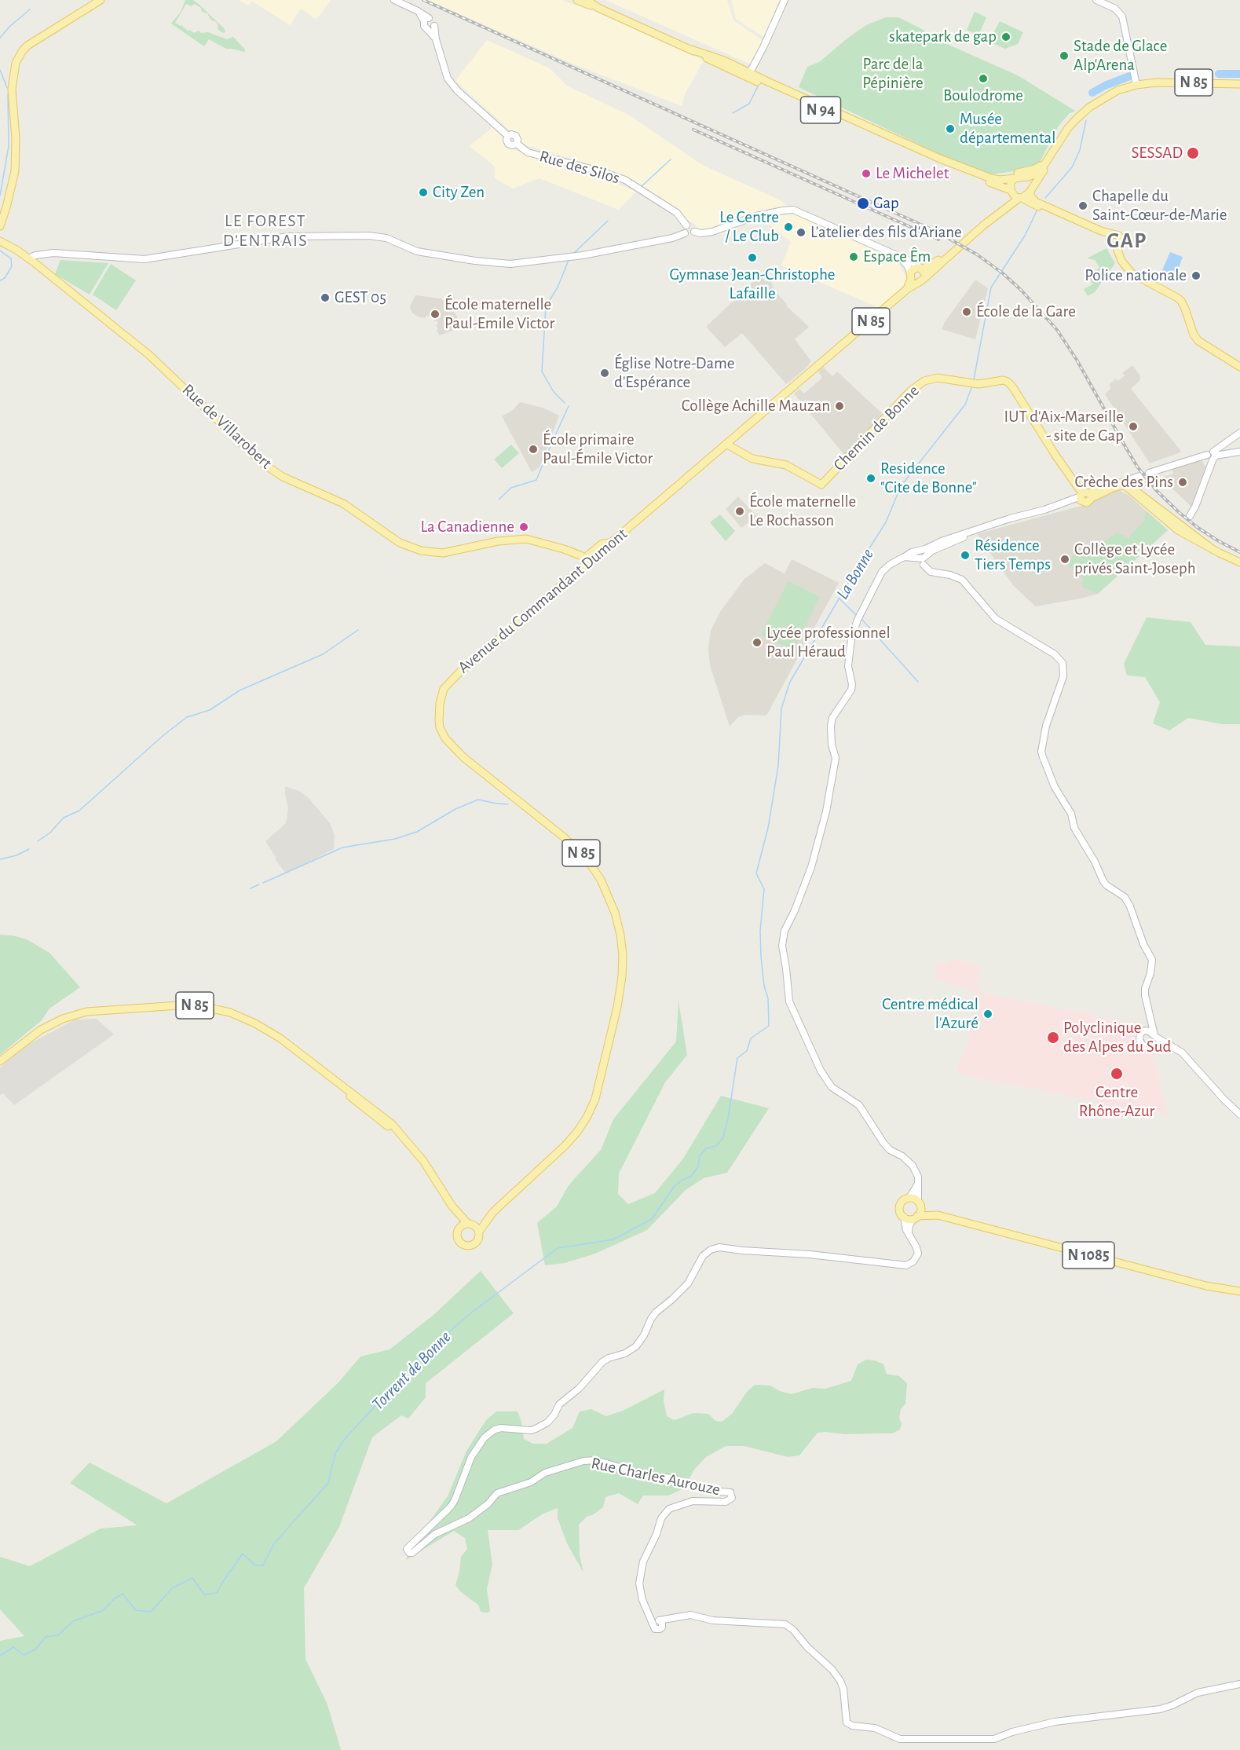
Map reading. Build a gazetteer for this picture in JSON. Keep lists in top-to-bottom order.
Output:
{
  "streets": {
    "main road": [
      "N 85",
      "N 94",
      "Rue de Villarobert",
      "Chemin de Bonne",
      "Avenue du Commandant Dumont",
      "N 1085"
    ],
    "street": ["Rue des Silos", "Rue Charles Aurouze"]
  },
  "crossings": [
    ["N 85", "N 94"],
    ["N 85", "Avenue du Commandant Dumont"],
    ["Rue de Villarobert", "Avenue du Commandant Dumont"],
    ["Chemin de Bonne", "Avenue du Commandant Dumont"],
    ["N 1085", "Rue Charles Aurouze"]
  ],
  "districts": ["LE FOREST D'ENTRAIS", "GAP"],
  "water": ["La Bonne", "Torrent de Bonne"],
  "parks": ["Parc de la Pépinière"],
  "places": [
    "skatepark de gap",
    "Stade de Glace Alp'Arena",
    "Boulodrome",
    "Musée départemental",
    "SESSAD",
    "Le Michelet",
    "City Zen",
    "Gap",
    "Chapelle du Saint-Cœur-de-Marie",
    "Le Centre / Le Club",
    "L'atelier des fils d'Ariane",
    "Espace Êm",
    "Gymnase Jean-Christophe Lafaille",
    "Police nationale",
    "GEST 05",
    "École de la Gare",
    "École maternelle Paul-Emile Victor",
    "Église Notre-Dame d'Espérance",
    "Collège Achille Mauzan",
    "IUT d'Aix-Marseille - site de Gap",
    "École primaire Paul-Émile Victor",
    "Residence \"Cite de Bonne\"",
    "Crèche des Pins",
    "École maternelle Le Rochasson",
    "La Canadienne",
    "Résidence Tiers Temps",
    "Collège et Lycée privés Saint-Joseph",
    "Lycée professionnel Paul Héraud",
    "Centre médical l'Azuré",
    "Polyclinique des Alpes du Sud",
    "Centre Rhône-Azur"
  ]
}
